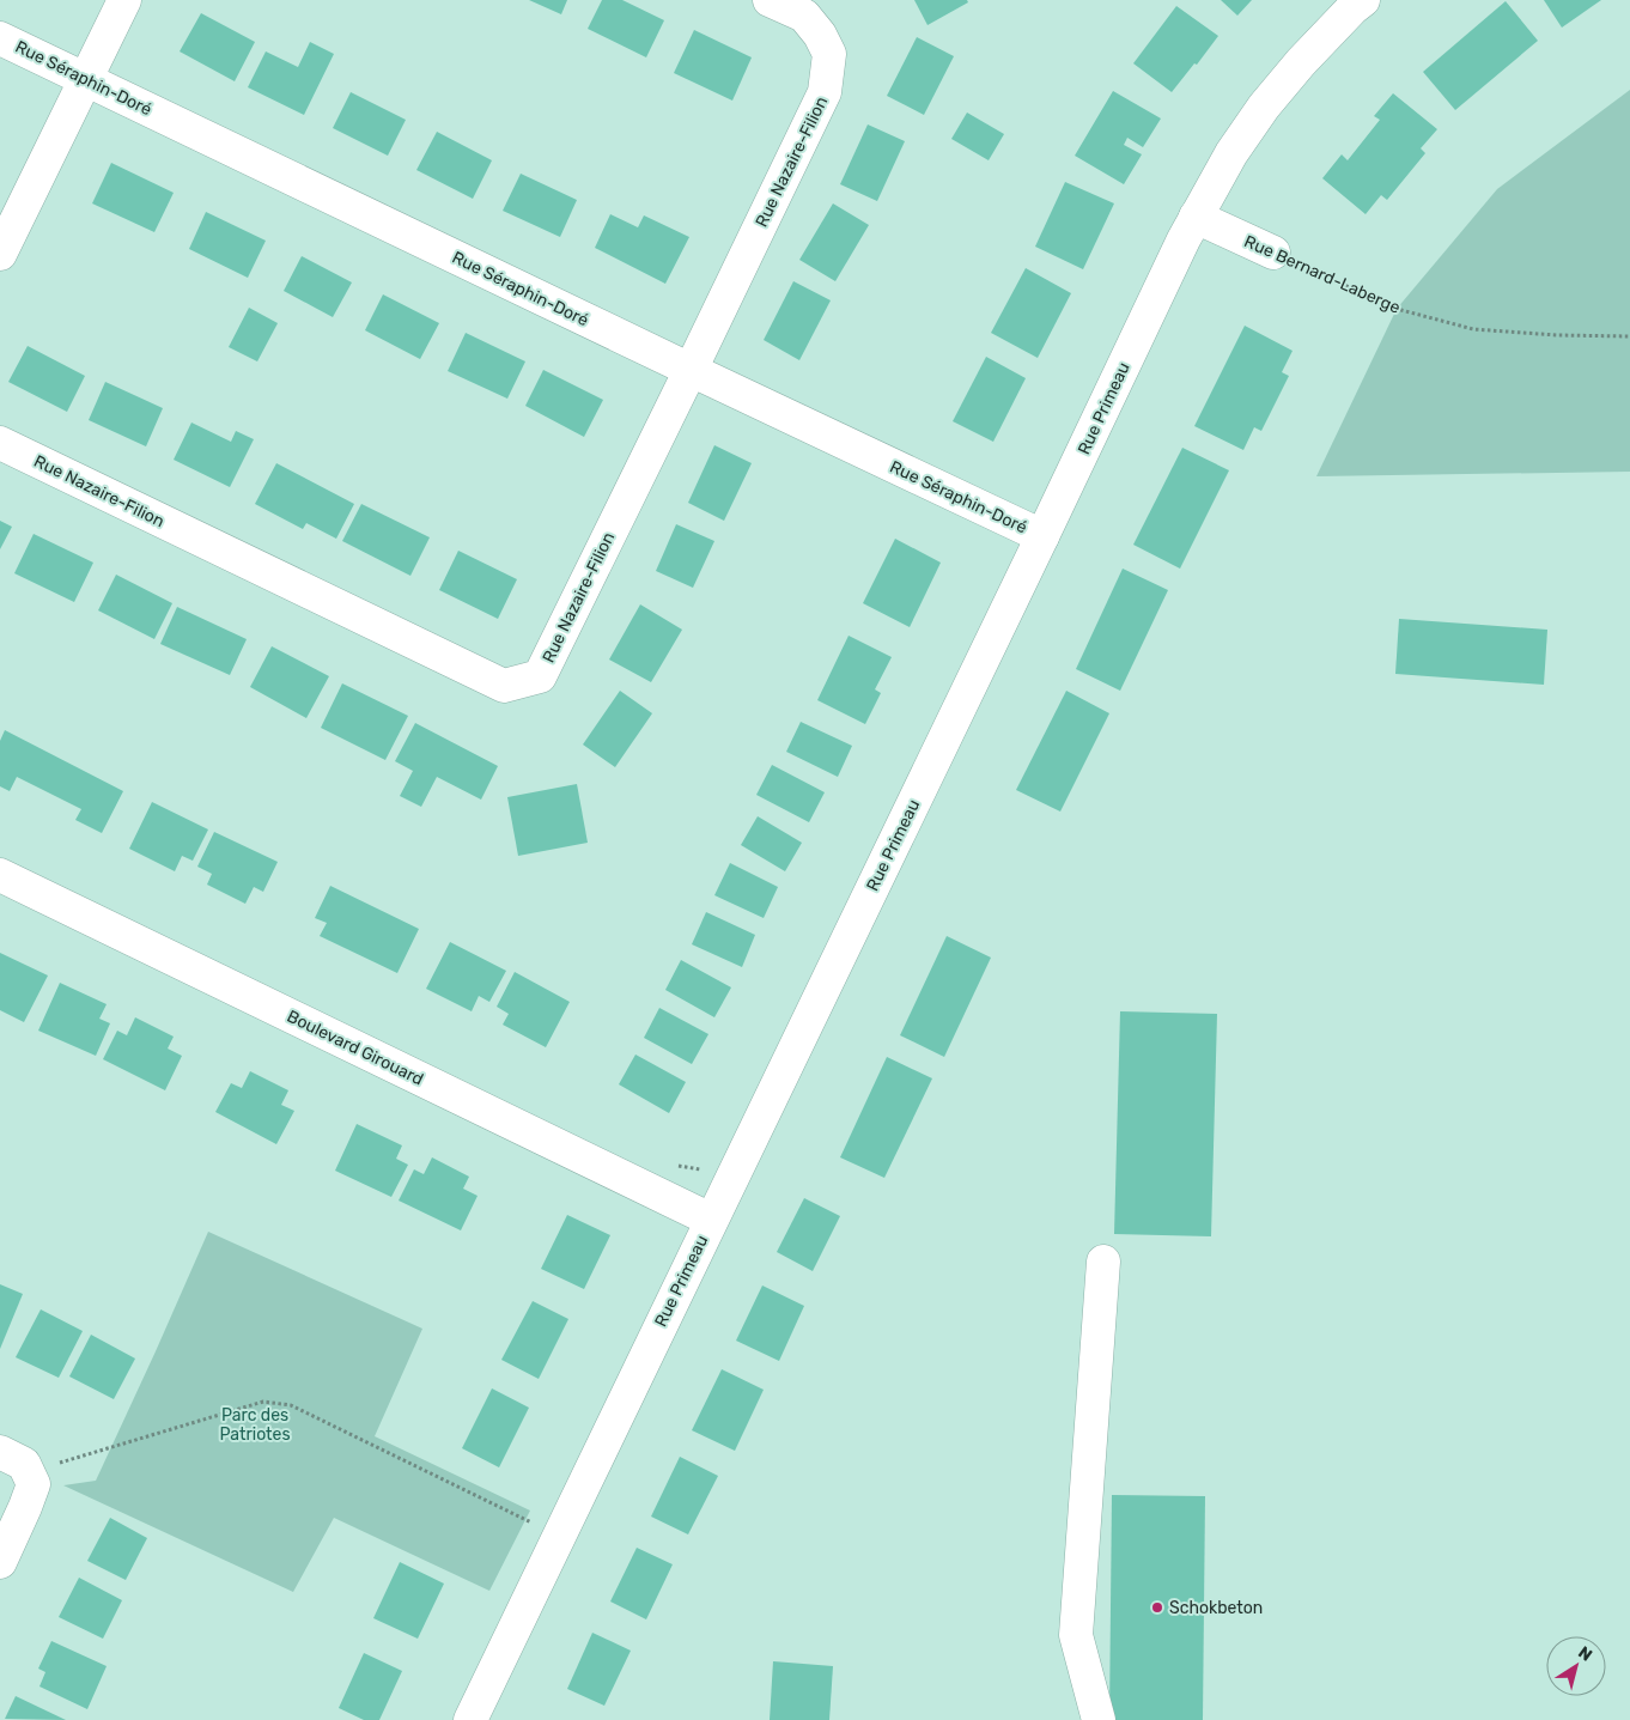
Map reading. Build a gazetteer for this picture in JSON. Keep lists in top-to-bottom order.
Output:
{
  "streets": {
    "street": [
      "Rue Séraphin-Doré",
      "Rue Nazaire-Filion",
      "Rue Bernard-Laberge",
      "Rue Primeau",
      "Boulevard Girouard"
    ]
  },
  "crossings": [
    ["Rue Séraphin-Doré", "Rue Nazaire-Filion"],
    ["Rue Séraphin-Doré", "Rue Primeau"],
    ["Rue Bernard-Laberge", "Rue Primeau"],
    ["Rue Primeau", "Boulevard Girouard"]
  ],
  "parks": ["Parc des Patriotes"],
  "places": ["Schokbeton"],
  "north": "top right"
}
